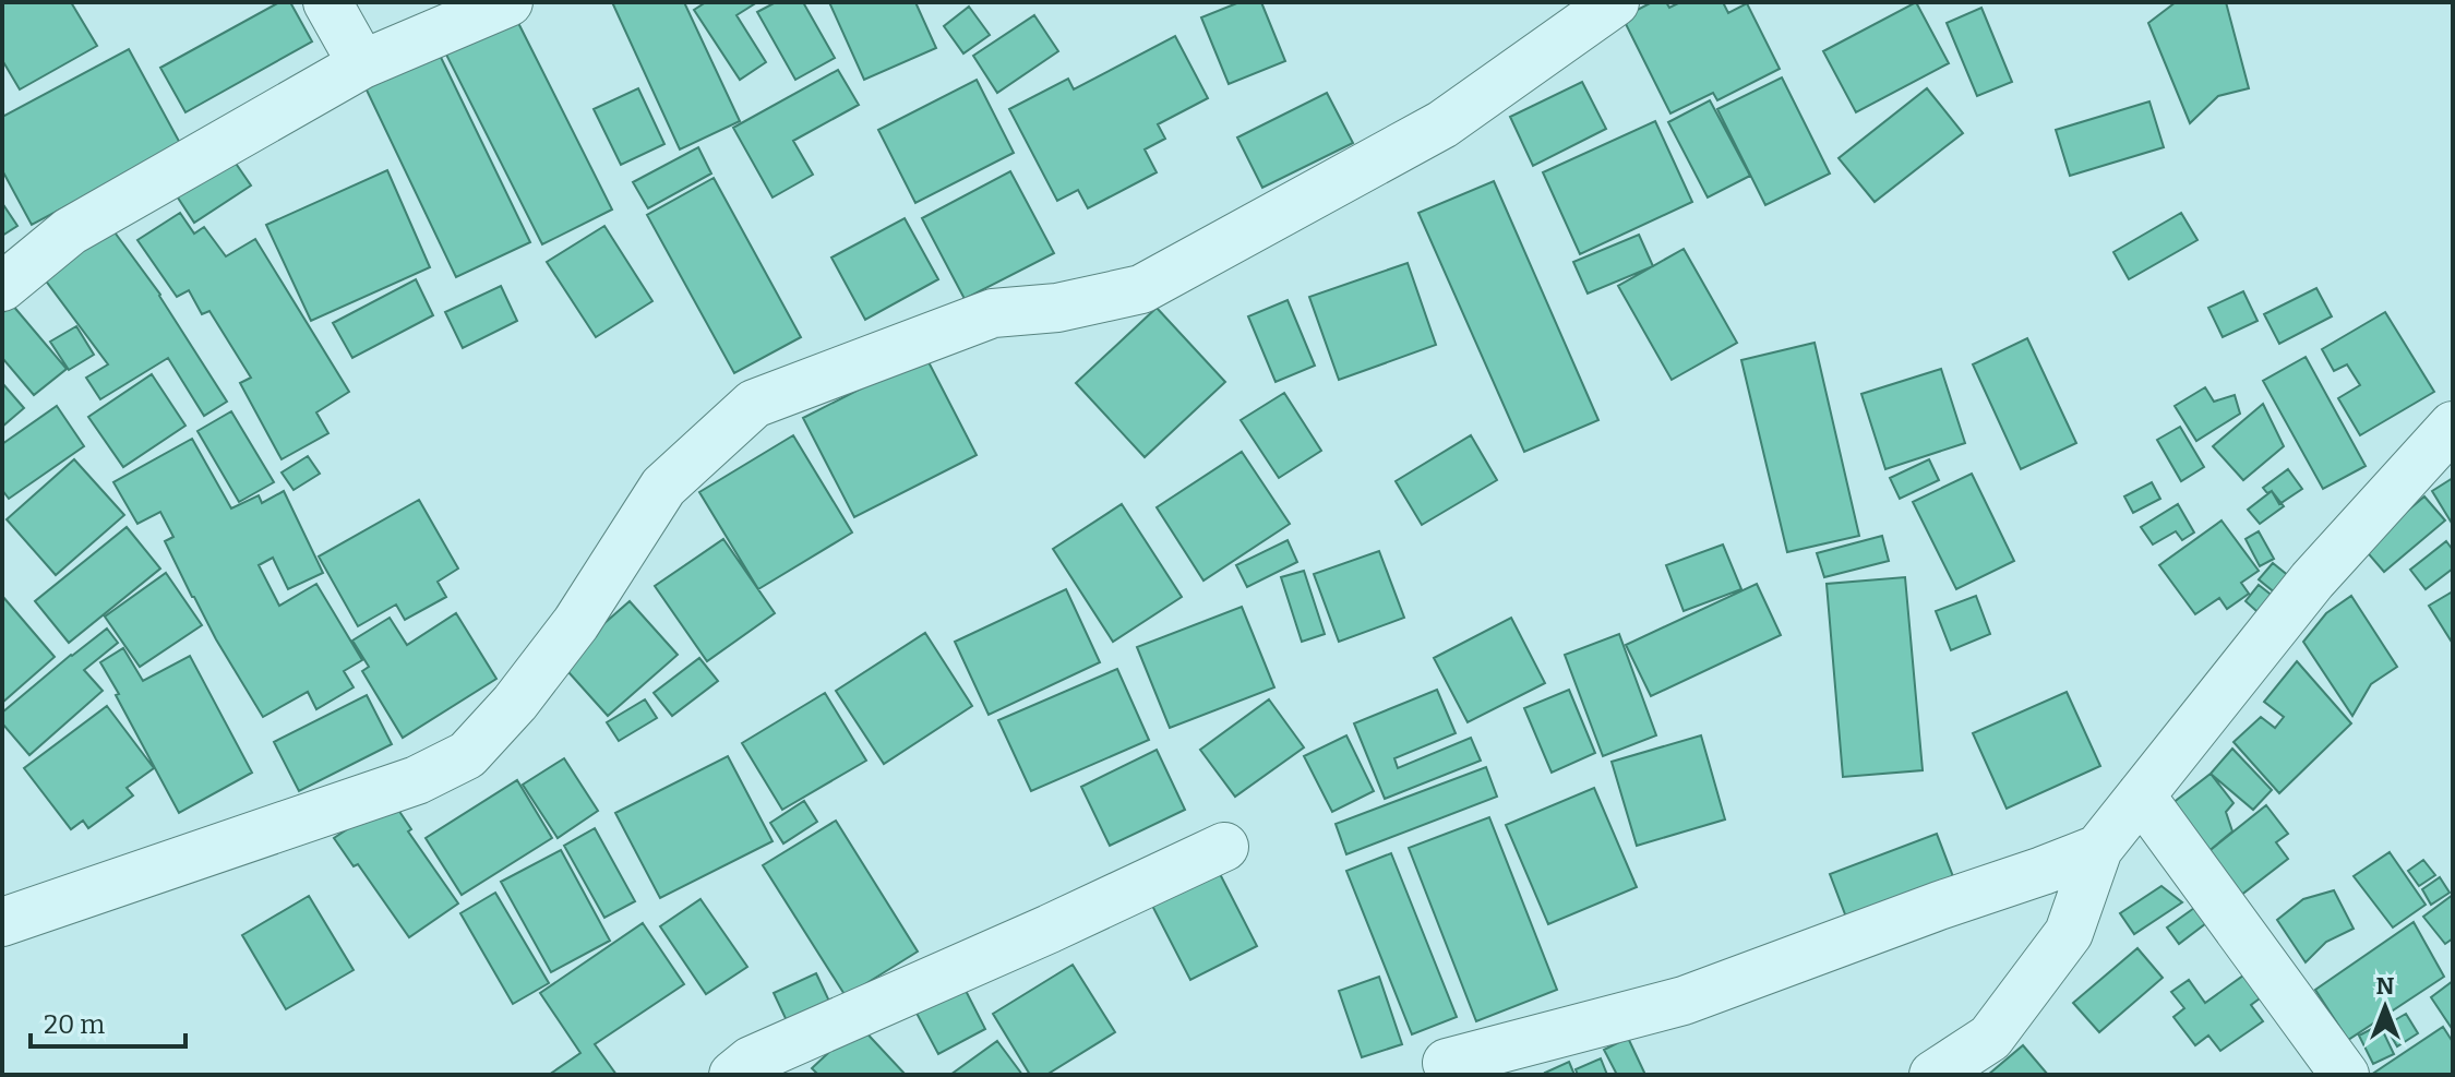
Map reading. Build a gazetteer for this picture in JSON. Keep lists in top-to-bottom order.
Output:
{
  "scale_bar": "20 m",
  "north": "top"
}
